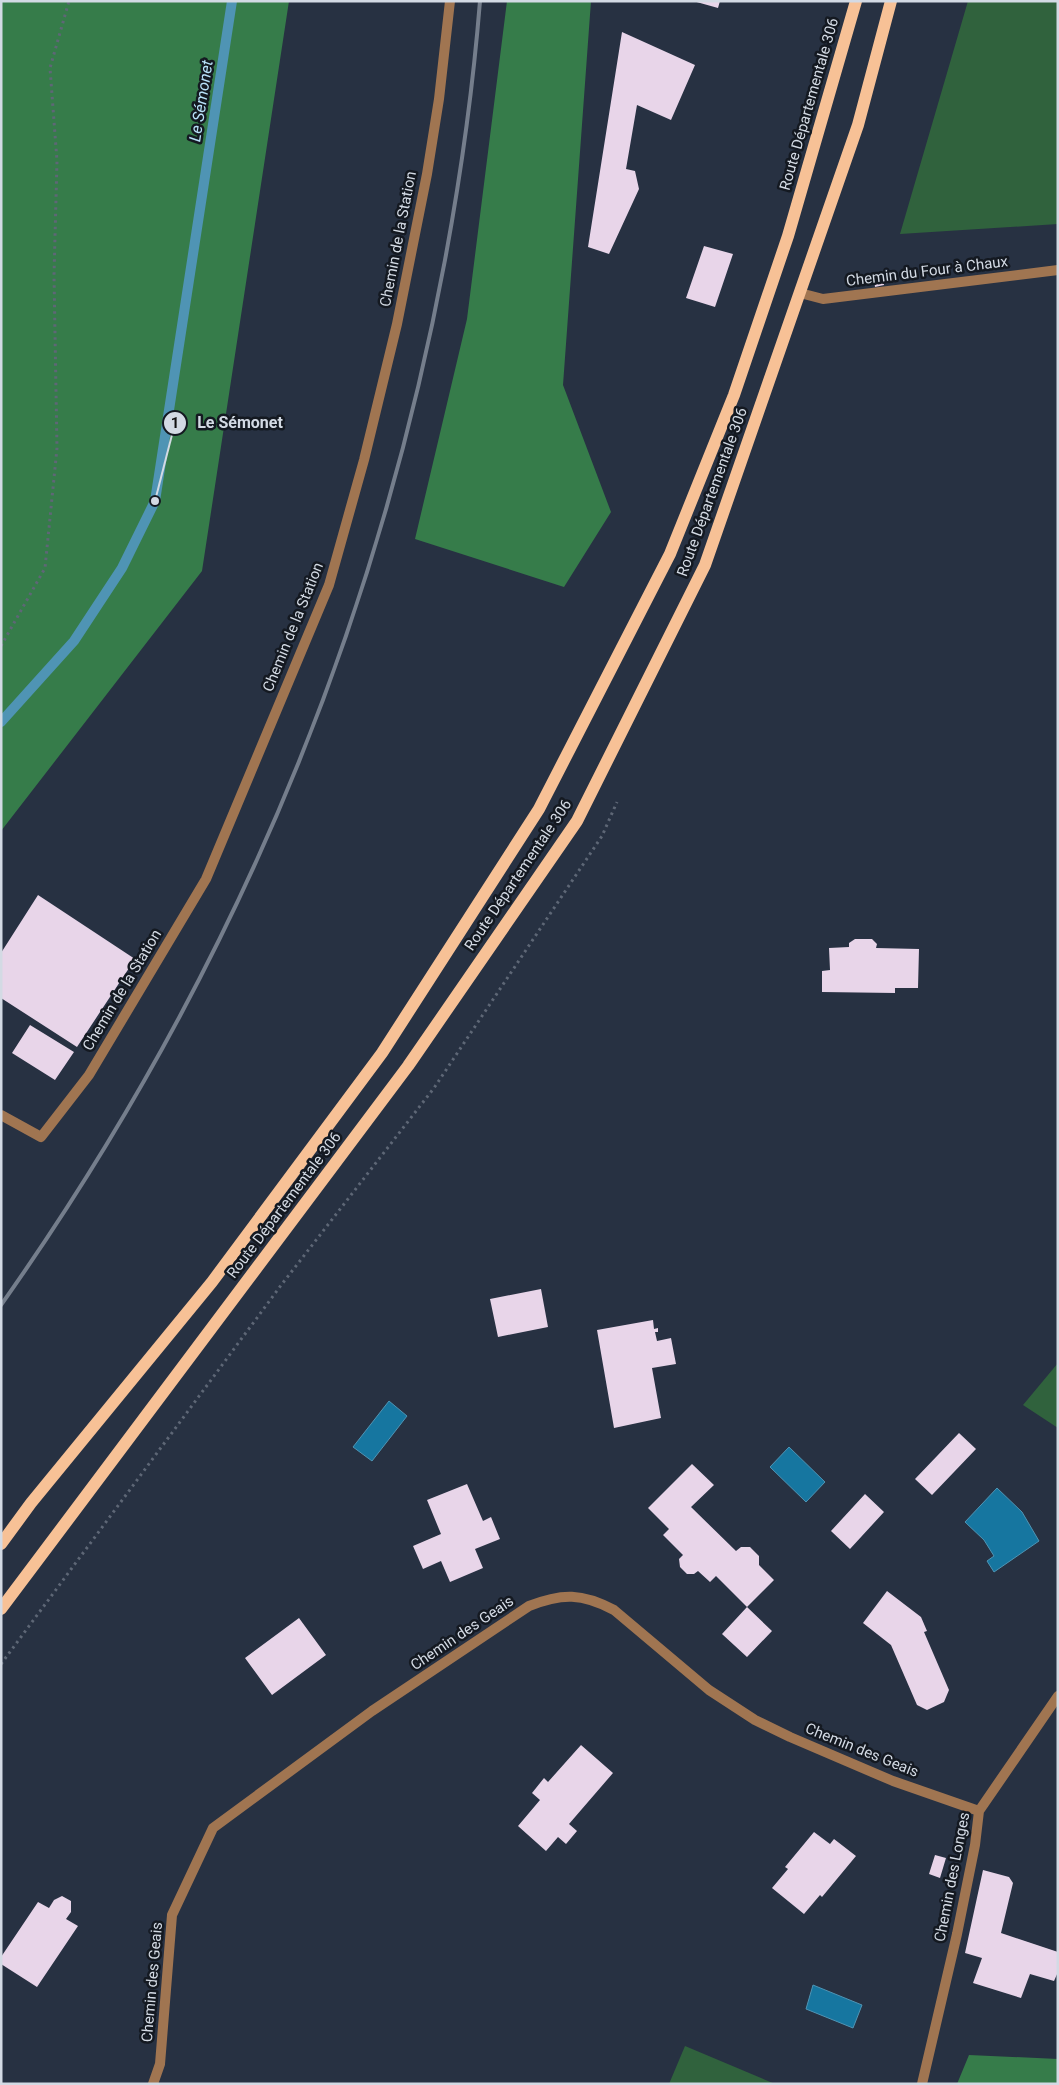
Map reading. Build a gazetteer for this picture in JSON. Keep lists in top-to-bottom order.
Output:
{
  "streets": {
    "main road": ["Route Départementale 306"],
    "street": [
      "Chemin de la Station",
      "Chemin du Four à Chaux",
      "Chemin des Geais",
      "Chemin des Longes"
    ]
  },
  "crossings": [
    ["Route Départementale 306", "Chemin du Four à Chaux"],
    ["Chemin des Geais", "Chemin des Longes"]
  ],
  "water": ["Le Sémonet"],
  "places": ["Le Sémonet"]
}
